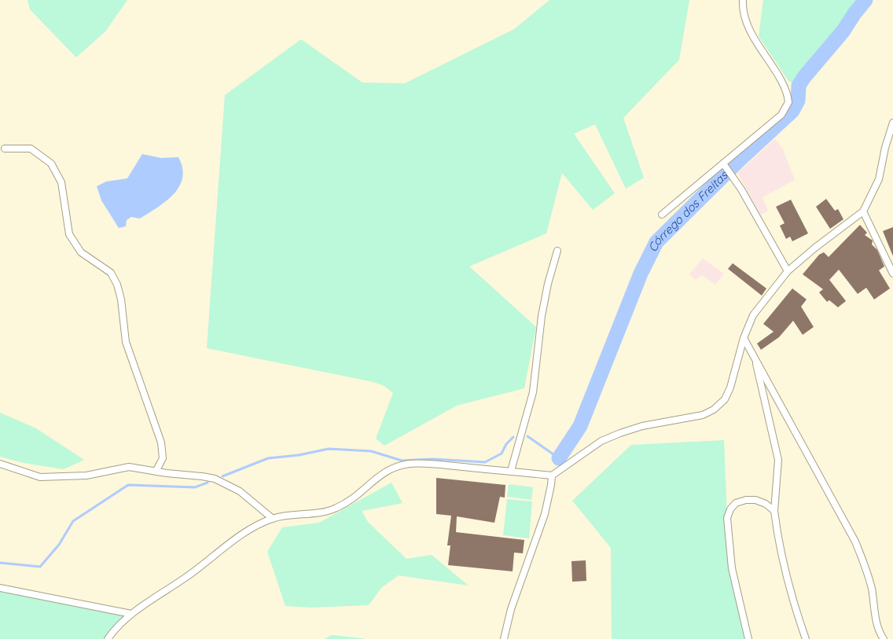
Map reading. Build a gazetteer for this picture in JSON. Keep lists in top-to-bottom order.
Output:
{
  "water": ["Córrego dos Freitas"]
}
